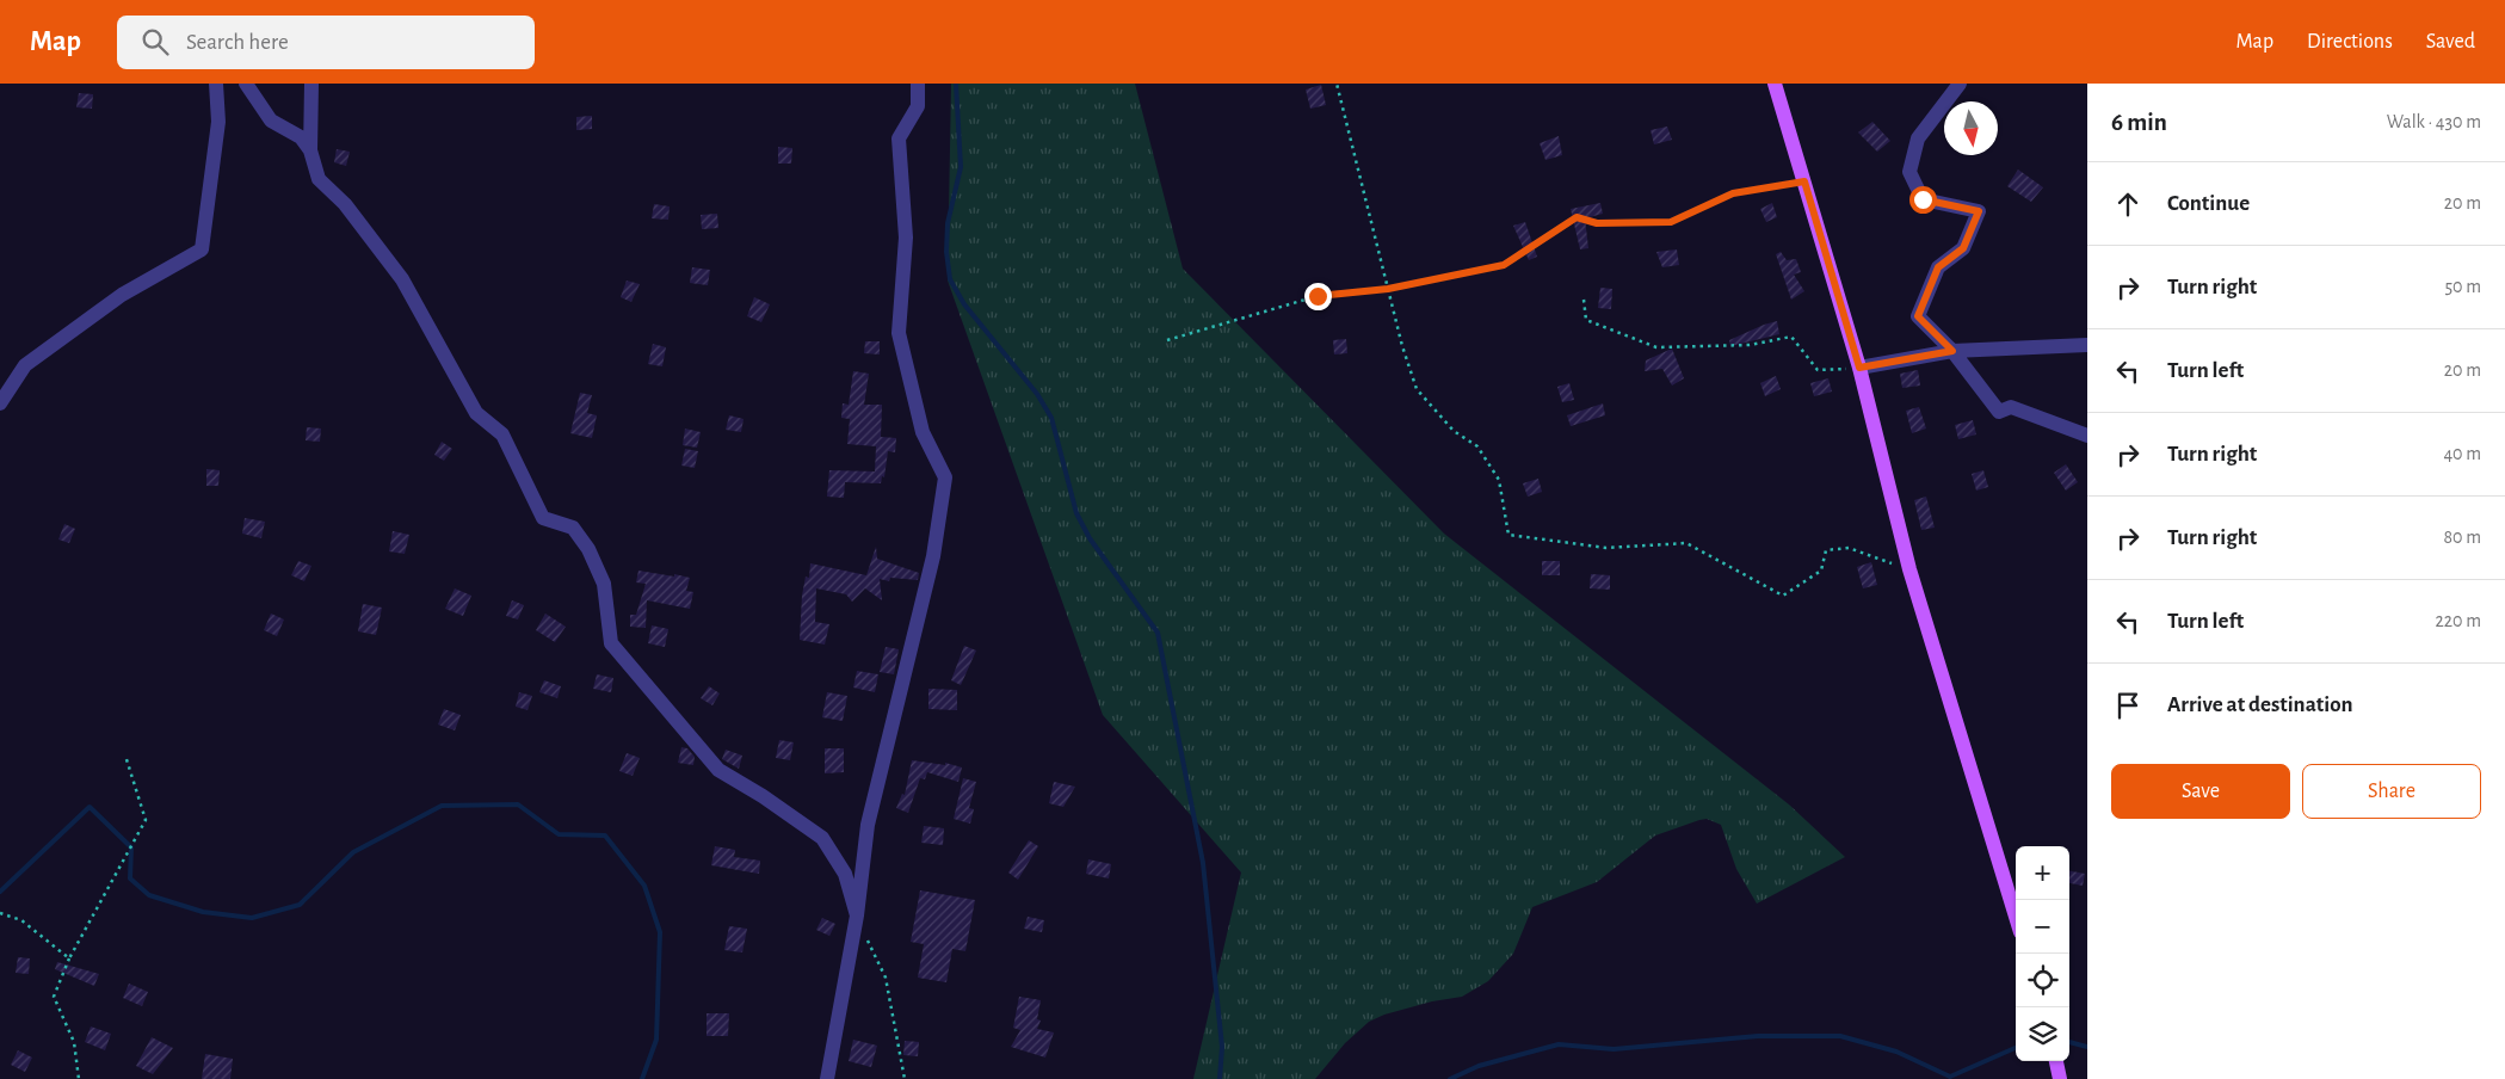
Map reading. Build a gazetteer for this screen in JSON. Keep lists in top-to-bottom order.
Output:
{
  "north": "bottom",
  "page": {
    "header": "Map",
    "search": "Search here",
    "nav": ["Map", "Directions", "Saved"],
    "heading": ["6 min", "Walk · 430 m"],
    "list": [
      ["Continue", "20 m"],
      ["Turn right", "50 m"],
      ["Turn left", "20 m"],
      ["Turn right", "40 m"],
      ["Turn right", "80 m"],
      ["Turn left", "220 m"],
      "Arrive at destination"
    ],
    "buttons": ["Save", "Share"],
    "map_buttons": ["+", "−"]
  }
}
